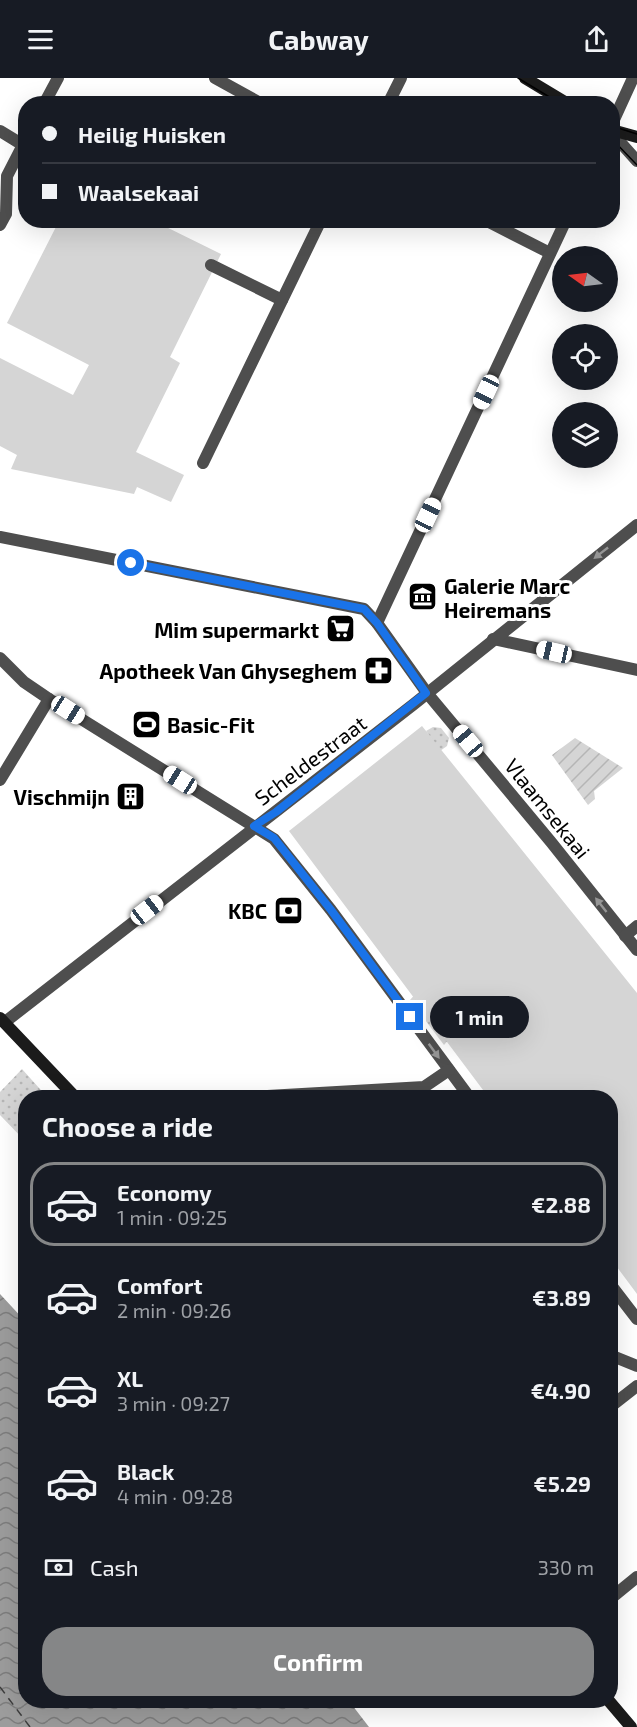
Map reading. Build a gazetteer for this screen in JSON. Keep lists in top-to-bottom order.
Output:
{
  "streets": {
    "street": ["Scheldestraat", "Vlaamsekaai"]
  },
  "crossings": [
    ["Scheldestraat", "Vlaamsekaai"]
  ],
  "one_way": ["Vlaamsekaai"],
  "places": {
    "museum": ["Galerie Marc Heiremans"],
    "supermarket": ["Mim supermarkt"],
    "pharmacy": ["Apotheek Van Ghyseghem"],
    "sports": ["Basic-Fit"],
    "building": ["Vischmijn"],
    "bank": ["KBC"]
  },
  "north": "left",
  "page": {
    "header": "Cabway",
    "banner": ["Heilig Huisken", "Waalsekaai"],
    "bubble": "1 min",
    "heading": "Choose a ride",
    "list": [
      {
        "name": "Economy",
        "note": "1 min · 09:25",
        "value": "€2.88"
      },
      {
        "name": "Comfort",
        "note": "2 min · 09:26",
        "value": "€3.89"
      },
      {
        "name": "XL",
        "note": "3 min · 09:27",
        "value": "€4.90"
      },
      {
        "name": "Black",
        "note": "4 min · 09:28",
        "value": "€5.29"
      }
    ],
    "pay": ["Cash", "330 m"],
    "buttons": "Confirm"
  }
}
